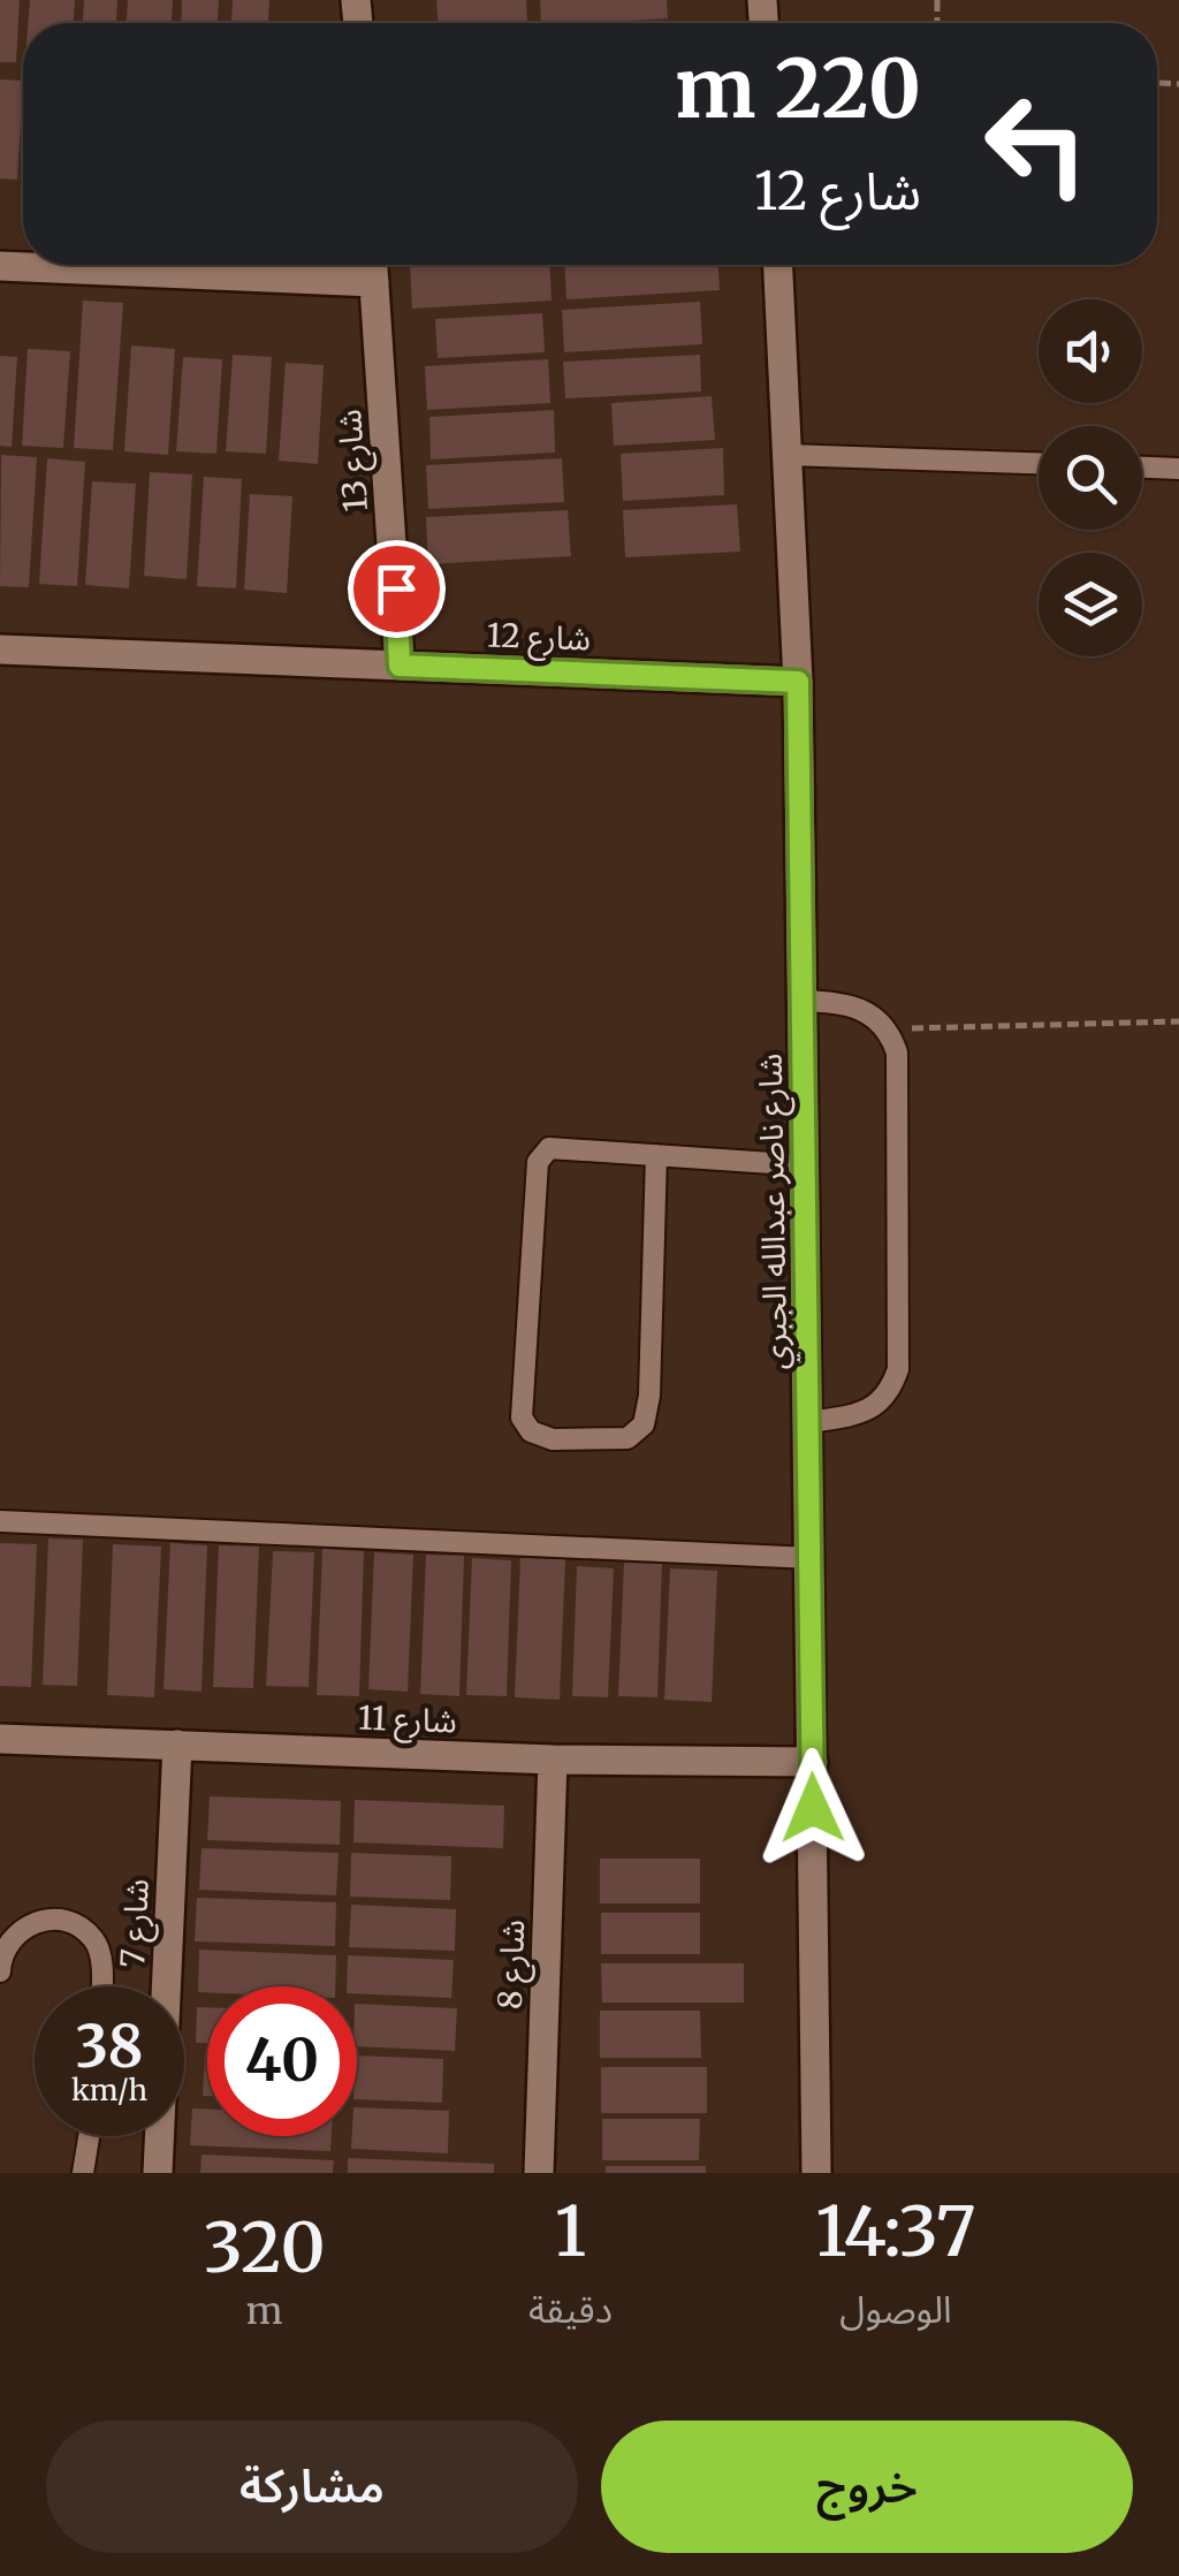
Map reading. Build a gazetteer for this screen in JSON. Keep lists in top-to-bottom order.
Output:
{
  "streets": {
    "street": [
      "شارع 13",
      "شارع 12",
      "شارع ناصر عبدالله الجبري",
      "شارع 11",
      "شارع 7",
      "شارع 8"
    ]
  },
  "crossings": [
    ["شارع 13", "شارع 12"],
    ["شارع 12", "شارع ناصر عبدالله الجبري"],
    ["شارع ناصر عبدالله الجبري", "شارع 11"],
    ["شارع 11", "شارع 7"],
    ["شارع 11", "شارع 8"]
  ],
  "page": {
    "turn": ["220 m", "شارع 12"],
    "speed": "38 km/h",
    "limit": "40",
    "eta": [
      "14:37",
      "الوصول",
      "1",
      "دقيقة",
      "320",
      "m"
    ],
    "buttons": ["خروج", "مشاركة"]
  }
}
